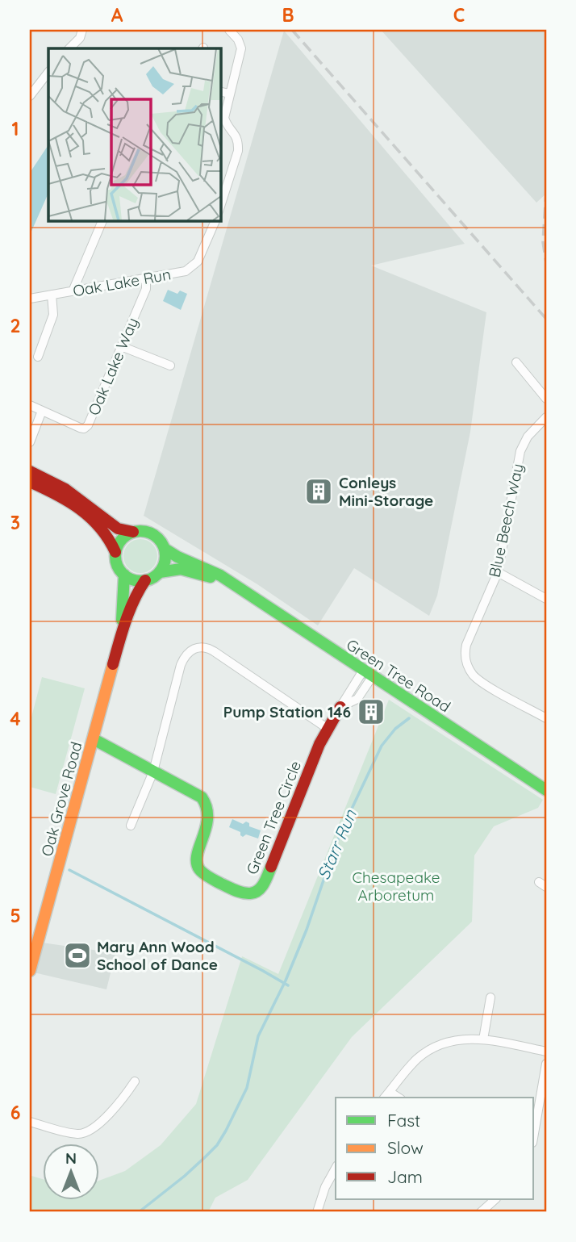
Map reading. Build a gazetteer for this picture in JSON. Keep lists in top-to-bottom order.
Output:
{
  "streets": {
    "street": [
      "Oak Lake Run",
      "Oak Lake Way",
      "Blue Beech Way",
      "Green Tree Road",
      "Oak Grove Road",
      "Green Tree Circle"
    ]
  },
  "crossings": [
    ["Oak Lake Run", "Oak Lake Way"],
    ["Green Tree Road", "Oak Grove Road"],
    ["Green Tree Road", "Green Tree Circle"],
    ["Oak Grove Road", "Green Tree Circle"]
  ],
  "water": ["Starr Run"],
  "parks": ["Chesapeake Arboretum"],
  "places": {
    "building": ["Conleys Mini-Storage", "Pump Station 146"],
    "sports": ["Mary Ann Wood School of Dance"]
  },
  "legend": ["Fast", "Slow", "Jam"],
  "north": "top",
  "grid": {
    "columns": ["A", "B", "C"],
    "rows": [
      "1",
      "2",
      "3",
      "4",
      "5",
      "6"
    ]
  }
}
